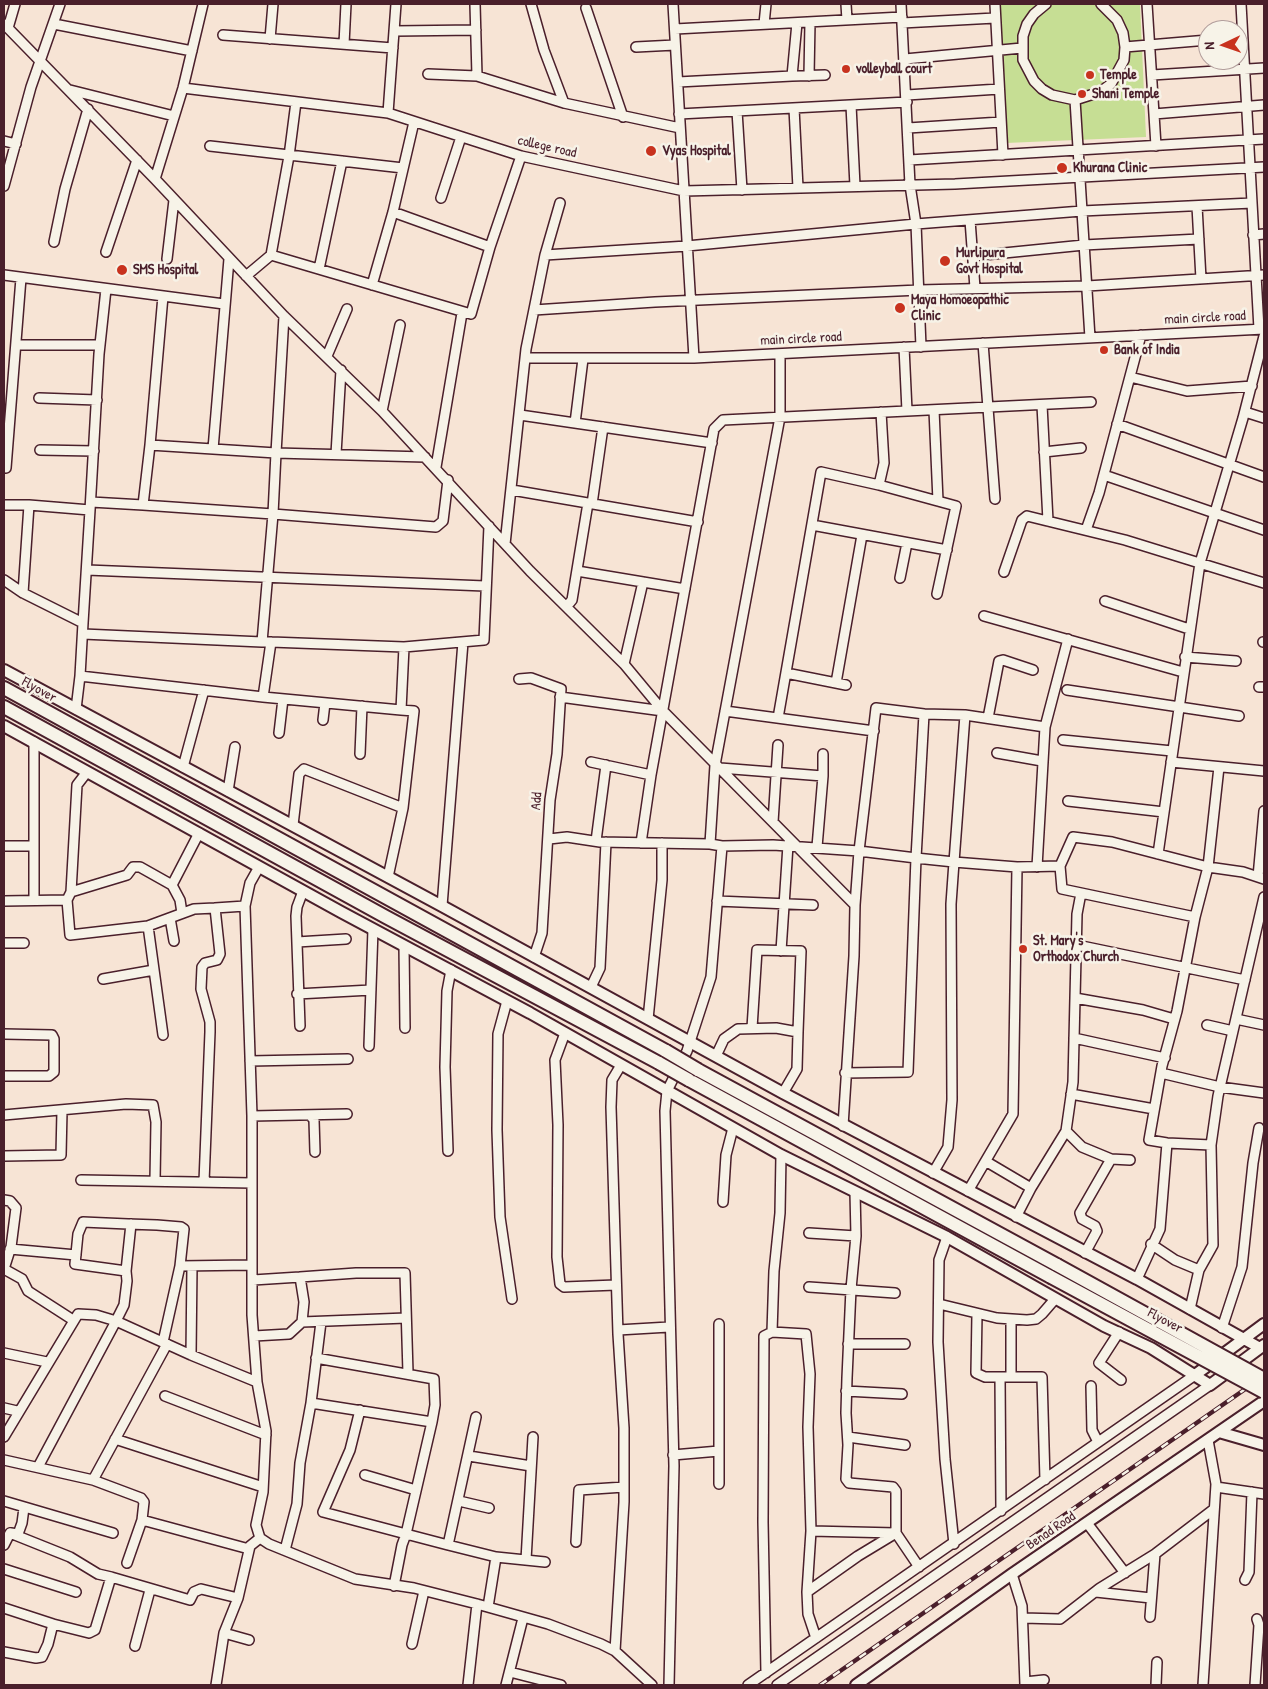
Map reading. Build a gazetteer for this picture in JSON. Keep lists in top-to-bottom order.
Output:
{
  "streets": {
    "highway": ["Flyover"],
    "main road": ["Benad Road"],
    "street": ["college road", "main circle road", "Add"]
  },
  "places": [
    "volleyball court",
    "Temple",
    "Shani Temple",
    "Vyas Hospital",
    "Khurana Clinic",
    "Murlipura Govt Hospital",
    "SMS Hospital",
    "Maya Homoeopathic Clinic",
    "Bank of India",
    "St. Mary's Orthodox Church"
  ],
  "north": "left"
}
